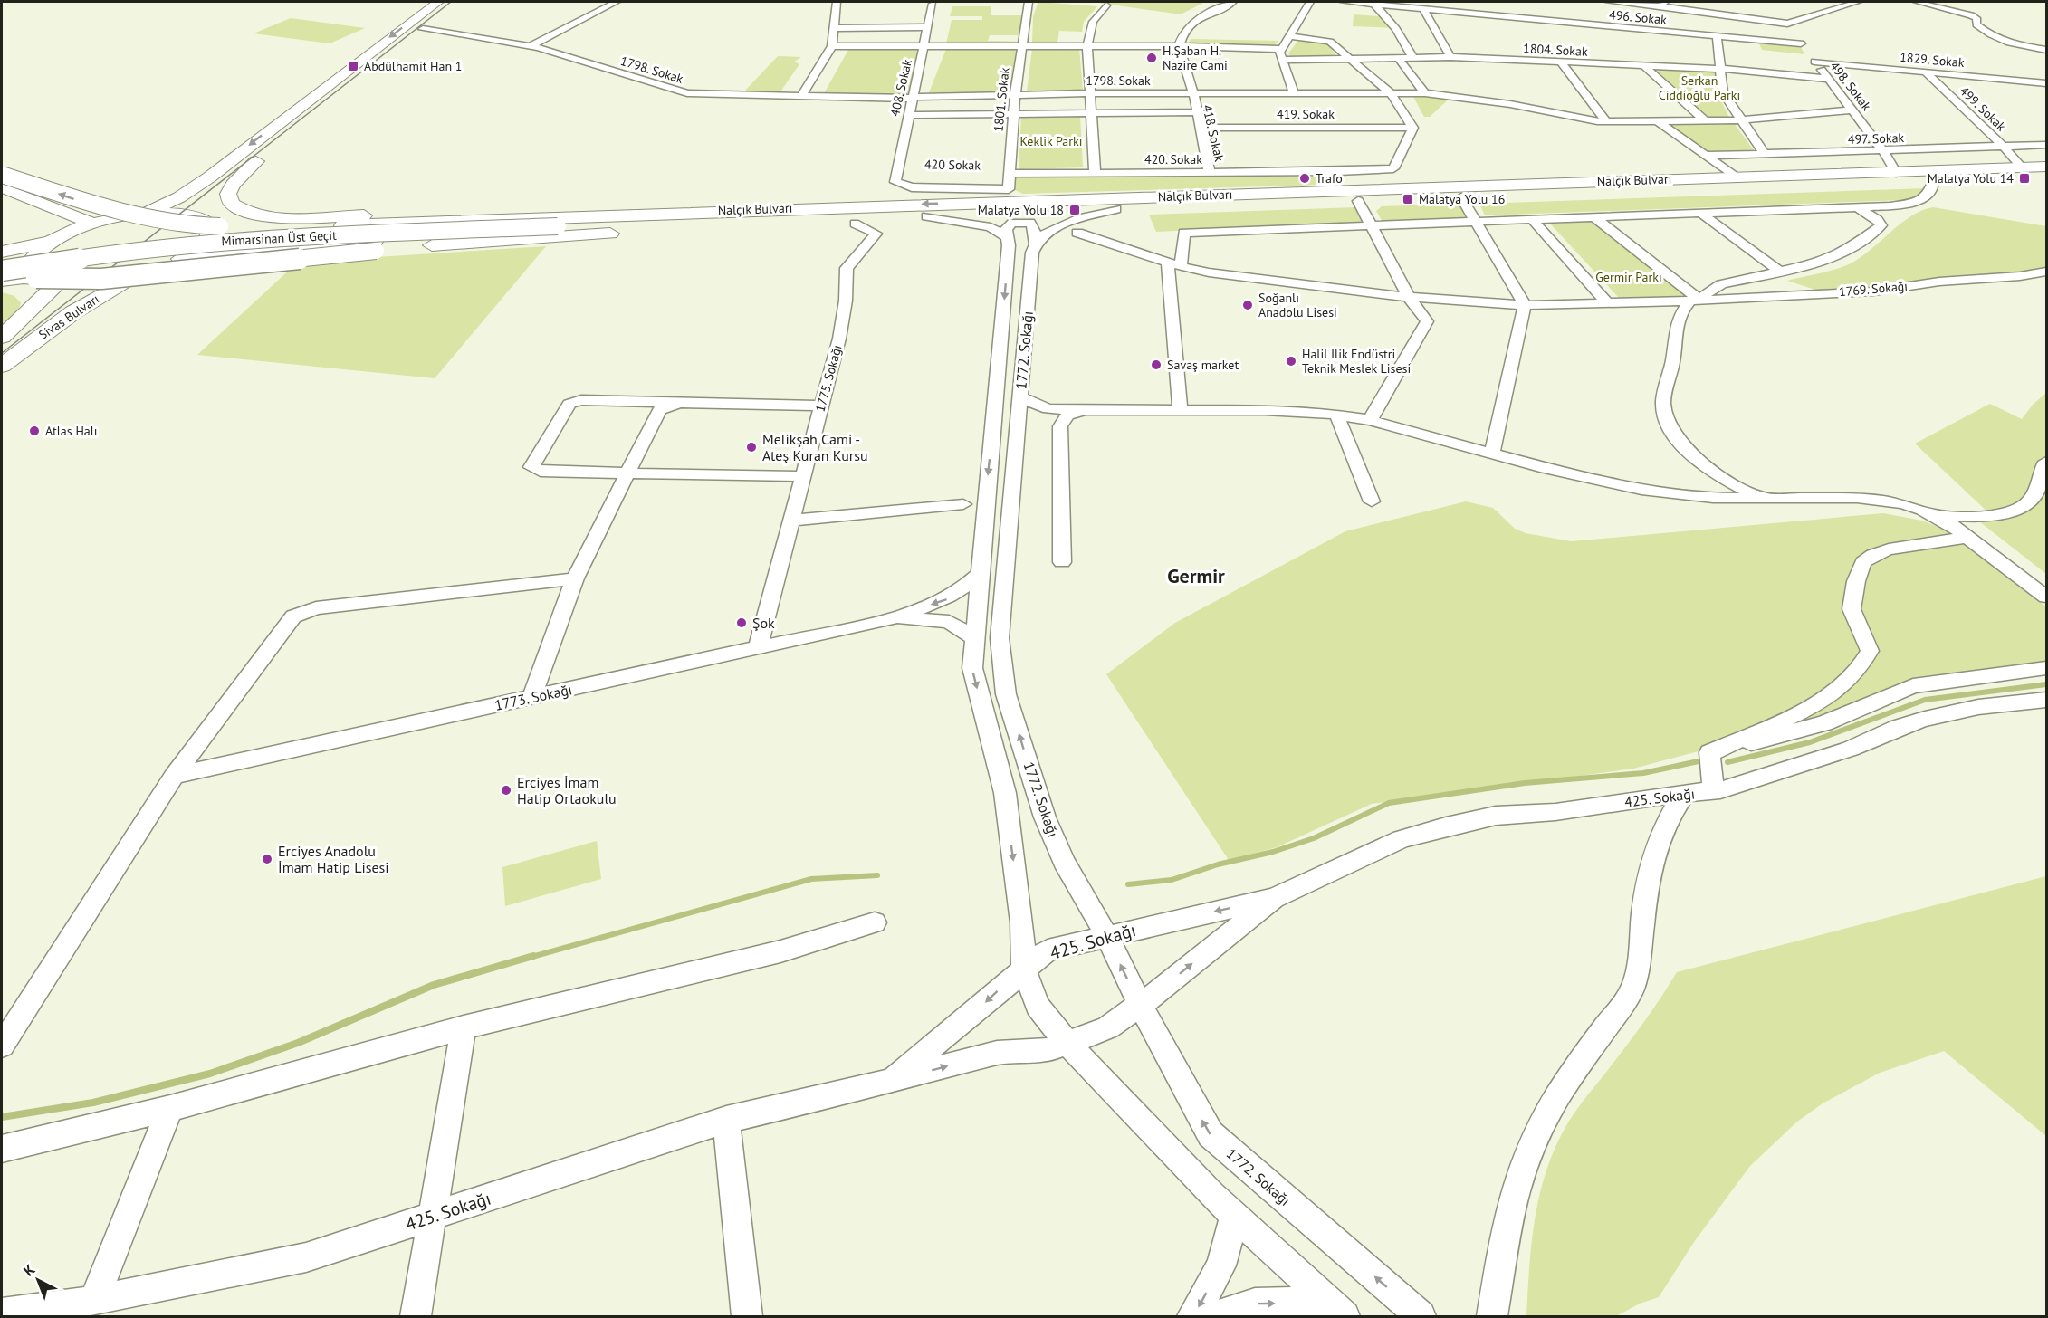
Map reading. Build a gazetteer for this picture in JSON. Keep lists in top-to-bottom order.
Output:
{
  "streets": {
    "highway": ["Nalçık Bulvarı", "Mimarsinan Üst Geçit", "Sivas Bulvarı"],
    "street": [
      "496. Sokak",
      "1804. Sokak",
      "1829. Sokak",
      "1798. Sokak",
      "498. Sokak",
      "408. Sokak",
      "1801. Sokak",
      "499. Sokak",
      "419. Sokak",
      "418. Sokak",
      "497. Sokak",
      "420. Sokak",
      "1769. Sokağı",
      "1772. Sokağı",
      "1775. Sokağı",
      "1773. Sokağı",
      "425. Sokağı"
    ]
  },
  "crossings": [
    ["496. Sokak", "1829. Sokak"],
    ["496. Sokak", "498. Sokak"],
    ["1804. Sokak", "498. Sokak"],
    ["1829. Sokak", "498. Sokak"],
    ["1829. Sokak", "499. Sokak"],
    ["1798. Sokak", "498. Sokak"],
    ["1798. Sokak", "408. Sokak"],
    ["1798. Sokak", "1801. Sokak"],
    ["1798. Sokak", "418. Sokak"],
    ["498. Sokak", "497. Sokak"],
    ["498. Sokak", "Nalçık Bulvarı"],
    ["408. Sokak", "420. Sokak"],
    ["1801. Sokak", "420. Sokak"],
    ["1801. Sokak", "Nalçık Bulvarı"],
    ["499. Sokak", "497. Sokak"],
    ["499. Sokak", "Nalçık Bulvarı"],
    ["419. Sokak", "418. Sokak"],
    ["419. Sokak", "420. Sokak"],
    ["418. Sokak", "420. Sokak"],
    ["420. Sokak", "Nalçık Bulvarı"],
    ["Nalçık Bulvarı", "Mimarsinan Üst Geçit"],
    ["1772. Sokağı", "1773. Sokağı"],
    ["1772. Sokağı", "425. Sokağı"],
    ["1775. Sokağı", "1773. Sokağı"]
  ],
  "districts": ["Germir"],
  "parks": ["Serkan Ciddioğlu Parkı", "Keklik Parkı", "Germir Parkı"],
  "places": {
    "other": [
      "H.Şaban H. Nazire Cami",
      "Trafo",
      "Soğanlı Anadolu Lisesi",
      "Halil İlik Endüstri Teknik Meslek Lisesi",
      "Savaş market",
      "Atlas Halı",
      "Melikşah Cami - Ateş Kuran Kursu",
      "Şok",
      "Erciyes İmam Hatip Ortaokulu",
      "Erciyes Anadolu İmam Hatip Lisesi"
    ],
    "transit": [
      "Abdülhamit Han 1",
      "Malatya Yolu 14",
      "Malatya Yolu 16",
      "Malatya Yolu 18"
    ]
  },
  "north": "top left"
}
